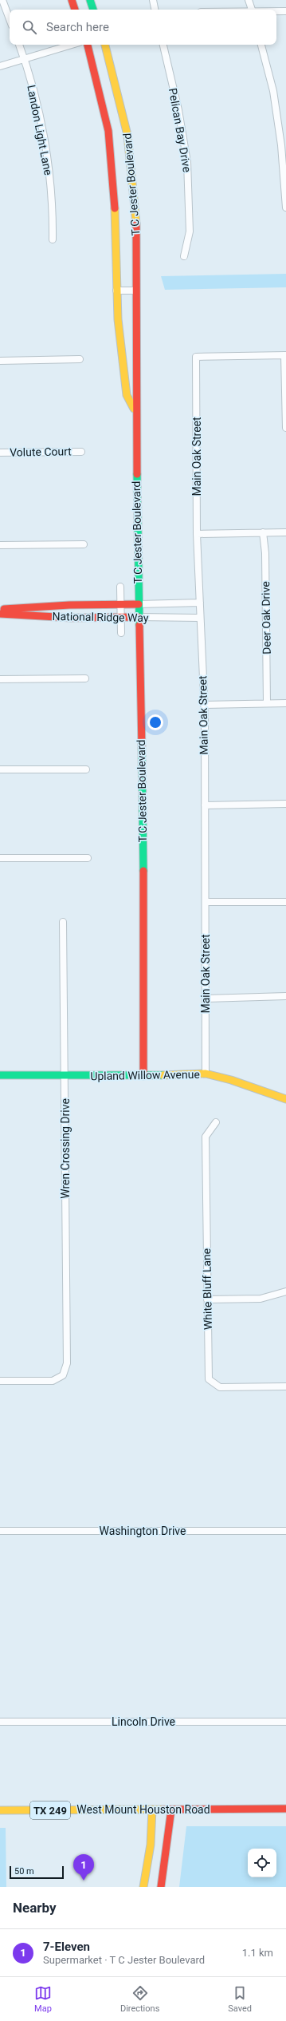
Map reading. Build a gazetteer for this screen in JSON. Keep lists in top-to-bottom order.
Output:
{
  "streets": {
    "street": [
      "Landon Light Lane",
      "Pelican Bay Drive",
      "T C Jester Boulevard",
      "Volute Court",
      "Main Oak Street",
      "National Ridge Way",
      "Deer Oak Drive",
      "Upland Willow Avenue",
      "Wren Crossing Drive",
      "White Bluff Lane",
      "Washington Drive",
      "Lincoln Drive",
      "West Mount Houston Road",
      "TX 249"
    ]
  },
  "crossings": [
    ["T C Jester Boulevard", "National Ridge Way"],
    ["T C Jester Boulevard", "Upland Willow Avenue"],
    ["Main Oak Street", "National Ridge Way"],
    ["Main Oak Street", "Upland Willow Avenue"],
    ["Upland Willow Avenue", "Wren Crossing Drive"]
  ],
  "scale_bar": "50 m",
  "page": {
    "search": "Search here",
    "pins": "1",
    "scale": "50 m",
    "heading": "Nearby",
    "list": [
      {
        "mark": "1",
        "name": "7-Eleven",
        "note": "Supermarket · T C Jester Boulevard",
        "value": "1.1 km"
      }
    ],
    "nav": ["Map", "Directions", "Saved"]
  }
}
